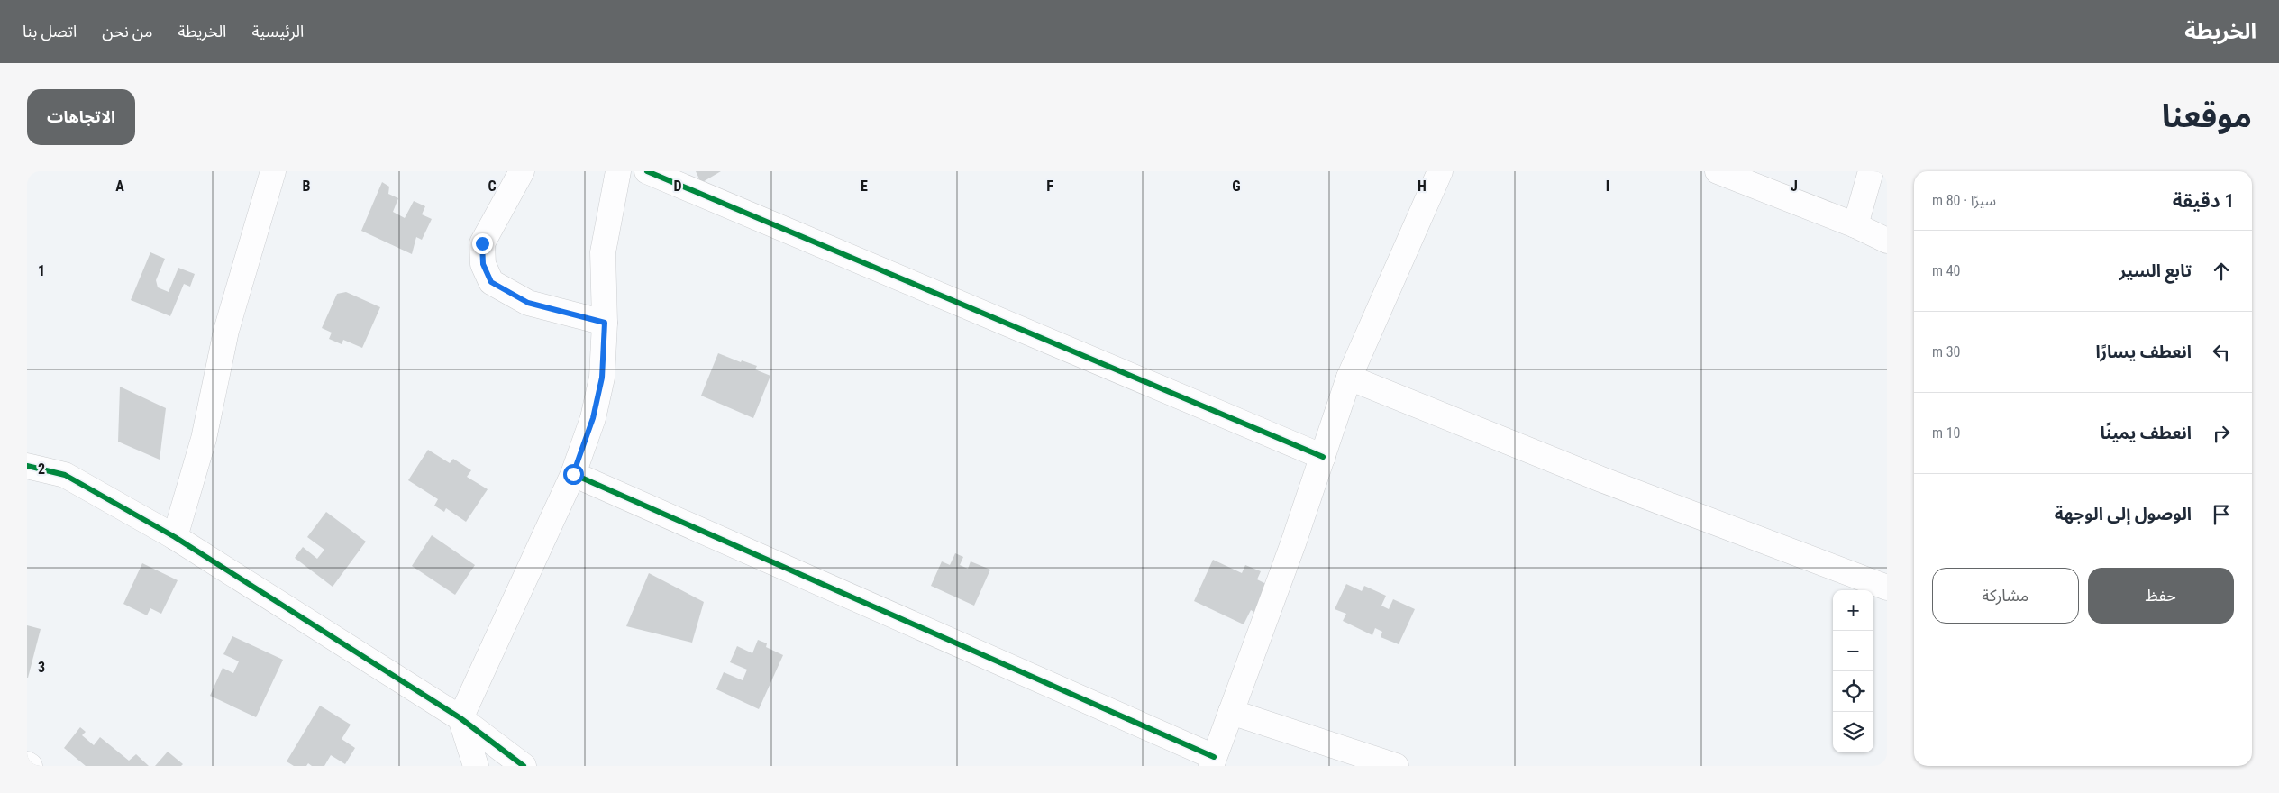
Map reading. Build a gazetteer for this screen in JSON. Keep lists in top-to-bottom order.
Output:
{
  "page": {
    "header": "الخريطة",
    "nav": [
      "الرئيسية",
      "الخريطة",
      "من نحن",
      "اتصل بنا"
    ],
    "title": "موقعنا",
    "buttons": [
      "الاتجاهات",
      ["حفظ", "مشاركة"]
    ],
    "heading": ["1 دقيقة", "سيرًا · 80 m"],
    "list": [
      ["تابع السير", "40 m"],
      ["انعطف يسارًا", "30 m"],
      ["انعطف يمينًا", "10 m"],
      "الوصول إلى الوجهة"
    ],
    "map_buttons": ["+", "−"]
  },
  "grid": {
    "columns": [
      "A",
      "B",
      "C",
      "D",
      "E",
      "F",
      "G",
      "H",
      "I",
      "J"
    ],
    "rows": ["1", "2", "3"]
  }
}
